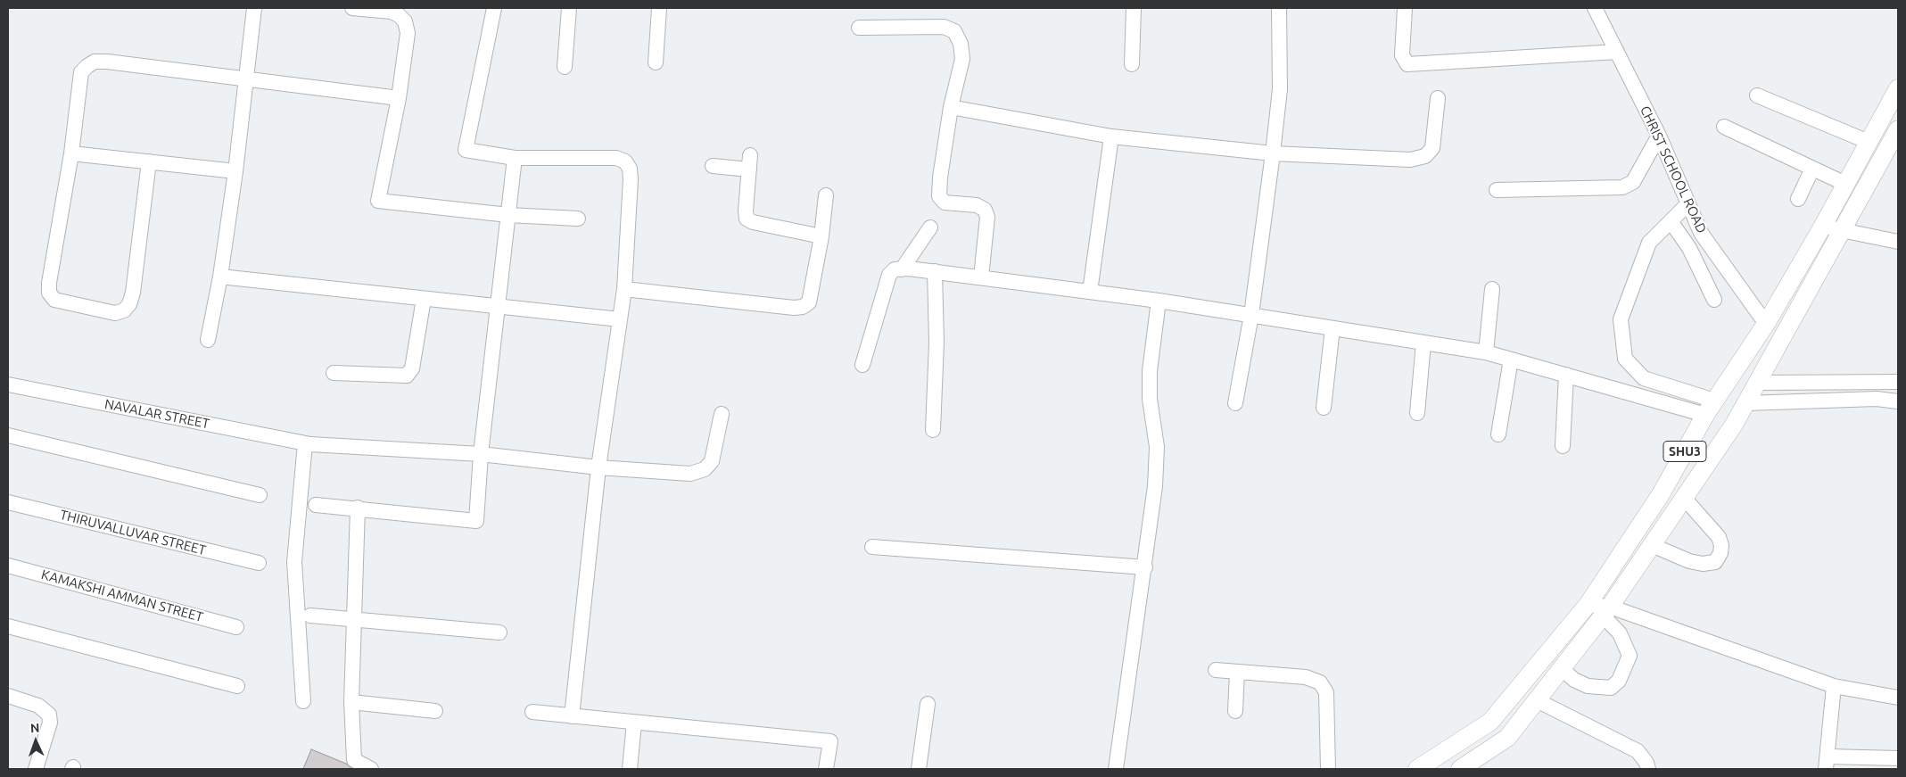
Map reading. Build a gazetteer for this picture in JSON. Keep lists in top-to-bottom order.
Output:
{
  "streets": {
    "main road": ["SHU3"],
    "street": [
      "CHRIST SCHOOL ROAD",
      "NAVALAR STREET",
      "THIRUVALLUVAR STREET",
      "KAMAKSHI AMMAN STREET"
    ]
  },
  "crossings": [
    ["CHRIST SCHOOL ROAD", "SHU3"]
  ],
  "north": "top"
}
